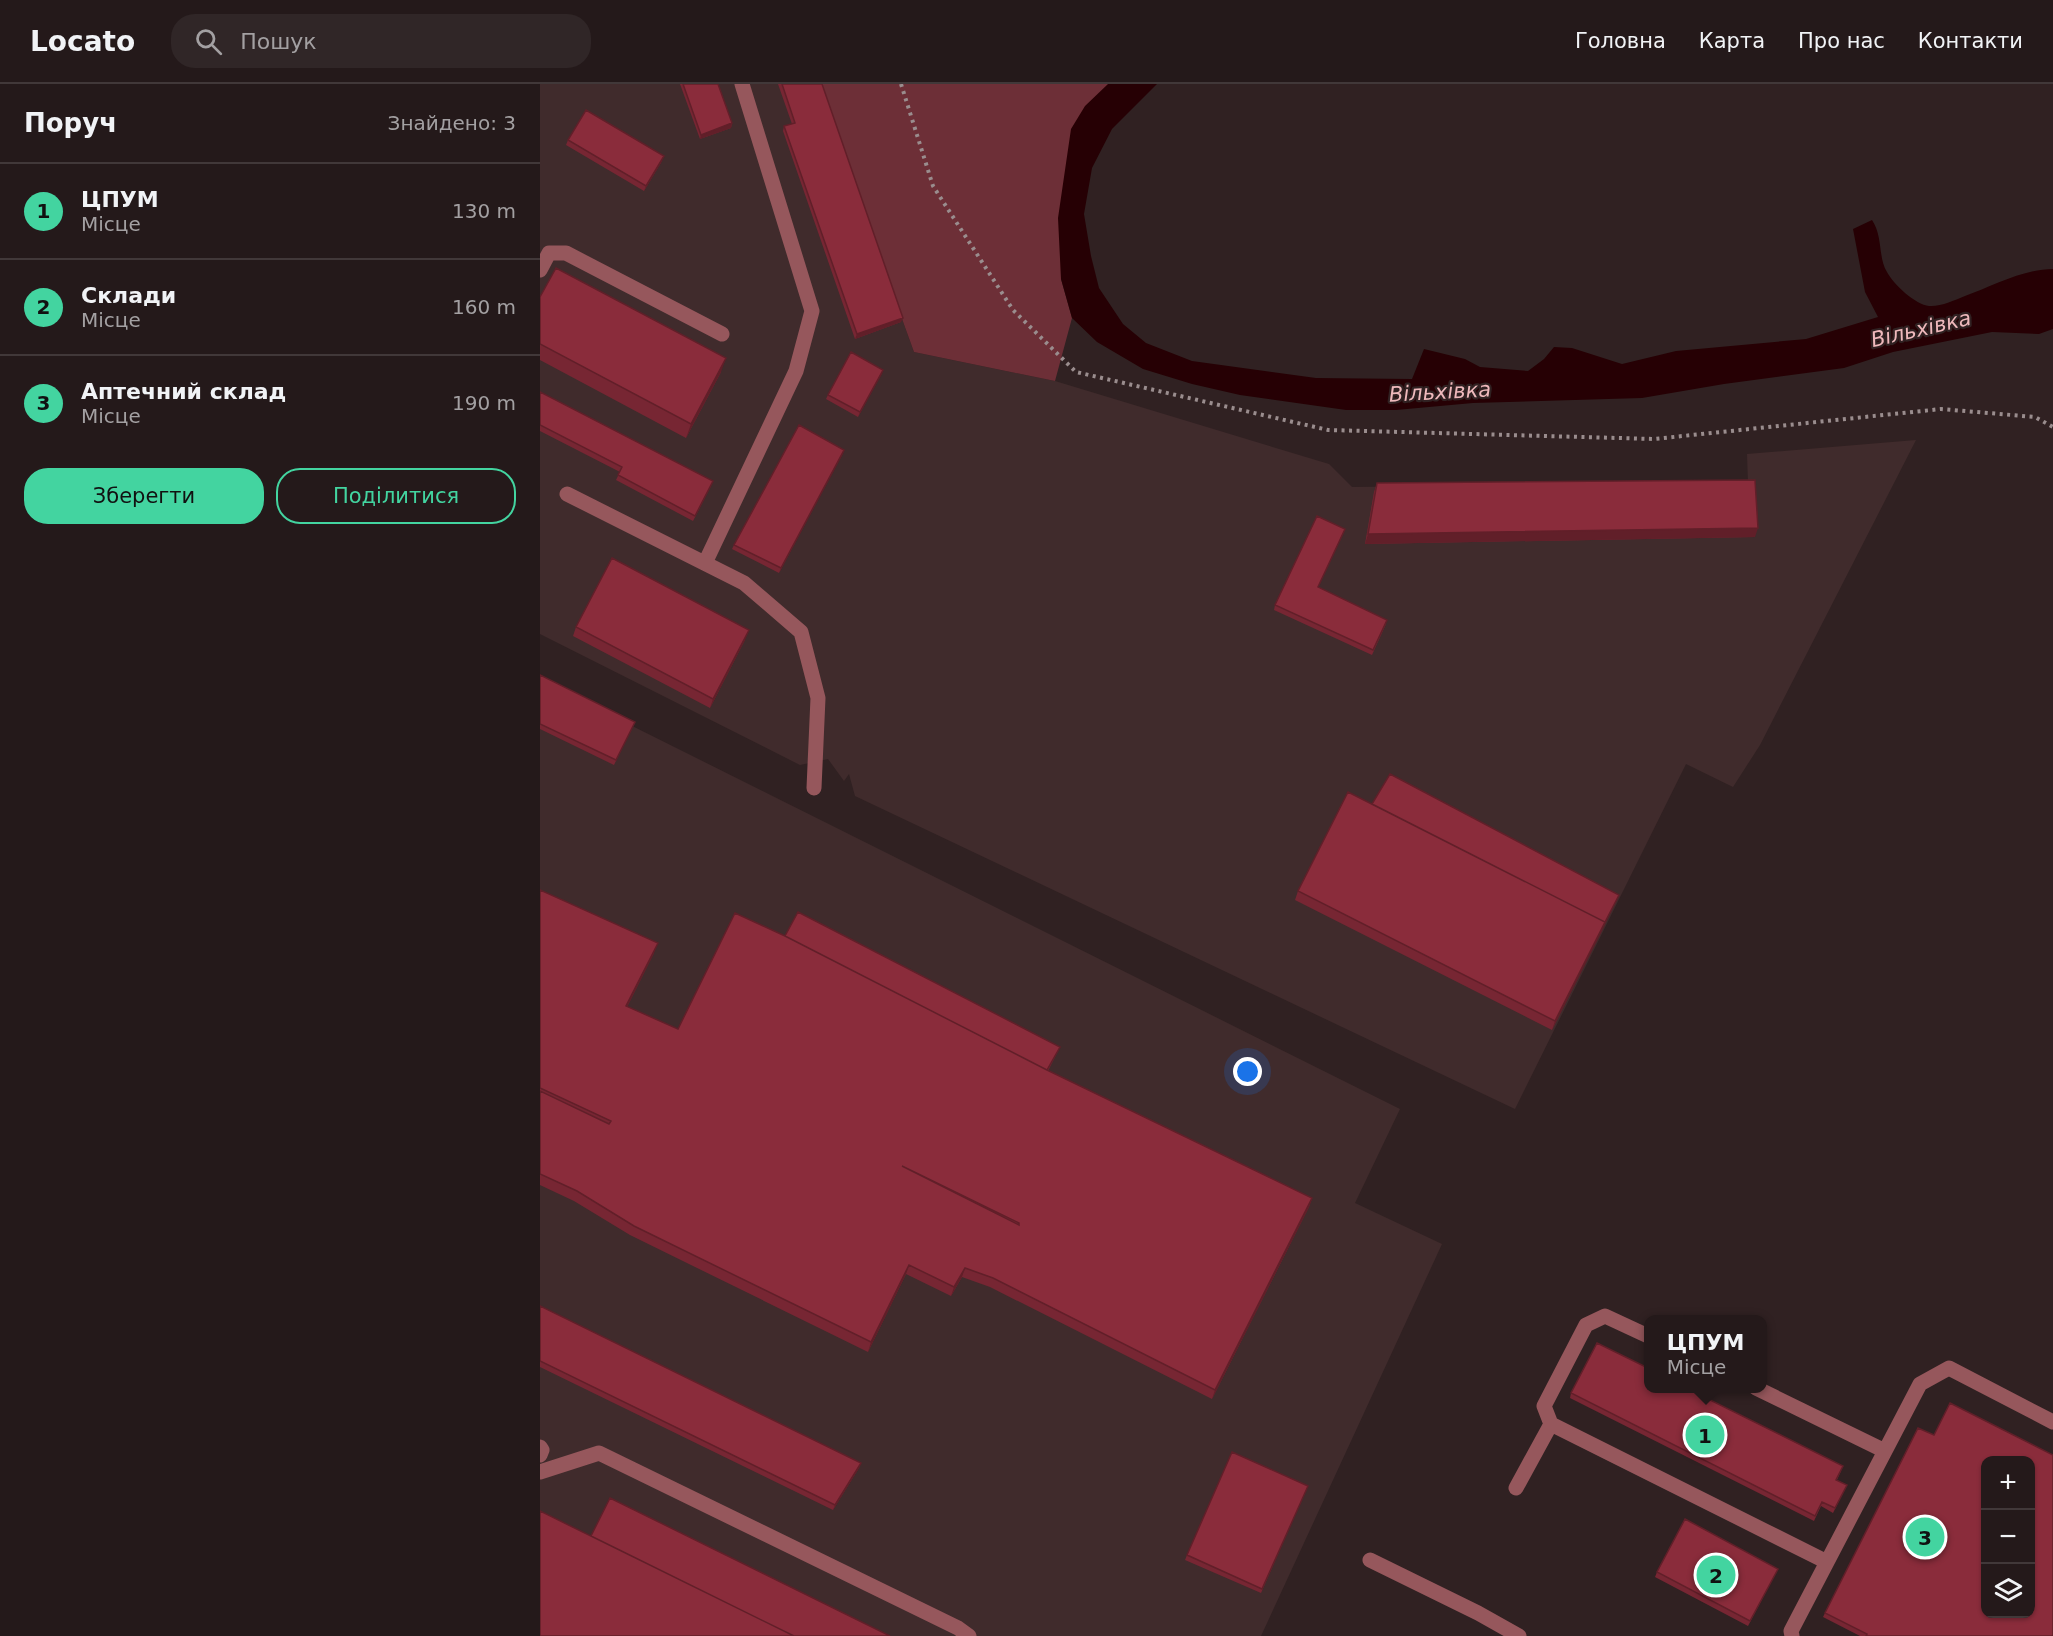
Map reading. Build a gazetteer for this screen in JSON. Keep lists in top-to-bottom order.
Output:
{
  "water": ["Вільхівка"],
  "page": {
    "header": "Locato",
    "search": "Пошук",
    "nav": [
      "Головна",
      "Карта",
      "Про нас",
      "Контакти"
    ],
    "heading": ["Поруч", "Знайдено: 3"],
    "list": [
      {
        "mark": "1",
        "name": "ЦПУМ",
        "note": "Місце",
        "value": "130 m"
      },
      {
        "mark": "2",
        "name": "Склади",
        "note": "Місце",
        "value": "160 m"
      },
      {
        "mark": "3",
        "name": "Аптечний склад",
        "note": "Місце",
        "value": "190 m"
      }
    ],
    "buttons": ["Зберегти", "Поділитися"],
    "popup": ["ЦПУМ", "Місце"],
    "pins": ["1", "3", "2"],
    "map_buttons": ["+", "−"]
  }
}
